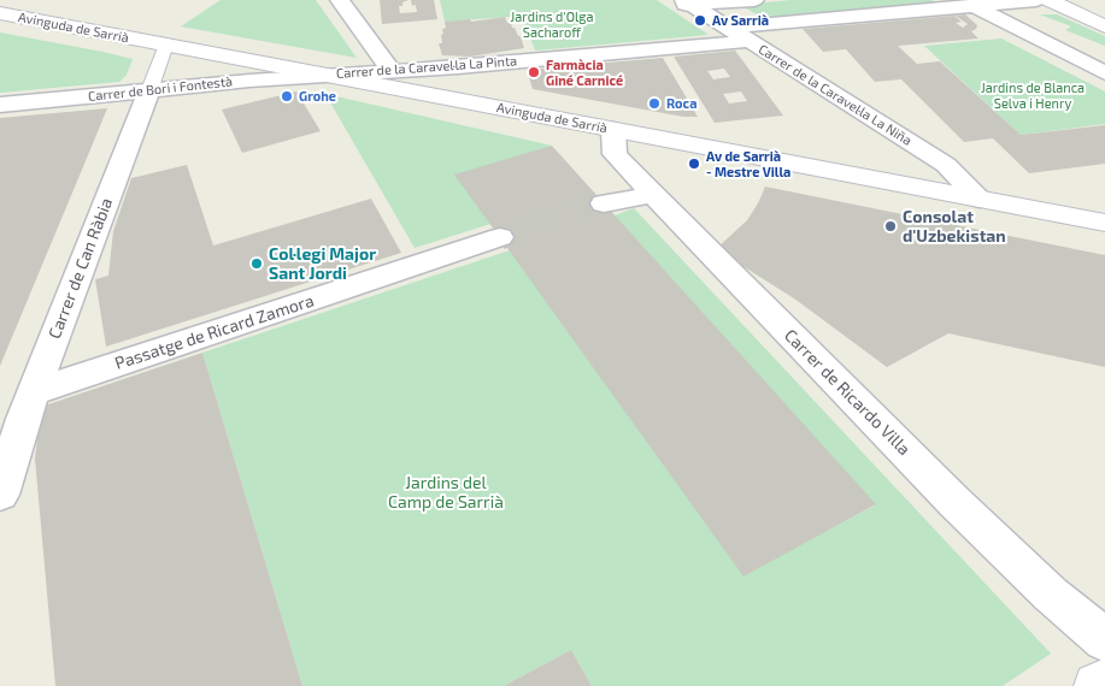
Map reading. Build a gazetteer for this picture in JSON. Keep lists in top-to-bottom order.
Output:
{
  "streets": {
    "main road": ["Avinguda de Sarrià"],
    "street": [
      "Carrer de la Caravel·la La Pinta",
      "Carrer de Bori i Fontestà",
      "Carrer de la Caravel·la La Niña",
      "Carrer de Can Ràbia",
      "Passatge de Ricard Zamora",
      "Carrer de Ricardo Villa"
    ]
  },
  "crossings": [
    ["Avinguda de Sarrià", "Carrer de la Caravel·la La Pinta"],
    ["Avinguda de Sarrià", "Carrer de Bori i Fontestà"],
    ["Avinguda de Sarrià", "Carrer de la Caravel·la La Niña"],
    ["Avinguda de Sarrià", "Carrer de Can Ràbia"],
    ["Avinguda de Sarrià", "Carrer de Ricardo Villa"],
    ["Carrer de la Caravel·la La Pinta", "Carrer de Bori i Fontestà"],
    ["Carrer de la Caravel·la La Pinta", "Carrer de la Caravel·la La Niña"],
    ["Carrer de Bori i Fontestà", "Carrer de Can Ràbia"],
    ["Carrer de Can Ràbia", "Passatge de Ricard Zamora"]
  ],
  "parks": ["Jardins d'Olga Sacharoff", "Jardins de Blanca Selva i Henry", "Jardins del Camp de Sarrià"],
  "places": [
    "Av Sarrià",
    "Farmàcia Giné Carnicé",
    "Grohe",
    "Roca",
    "Av de Sarrià - Mestre Villa",
    "Consolat d'Uzbekistan",
    "Col·legi Major Sant Jordi"
  ]
}
